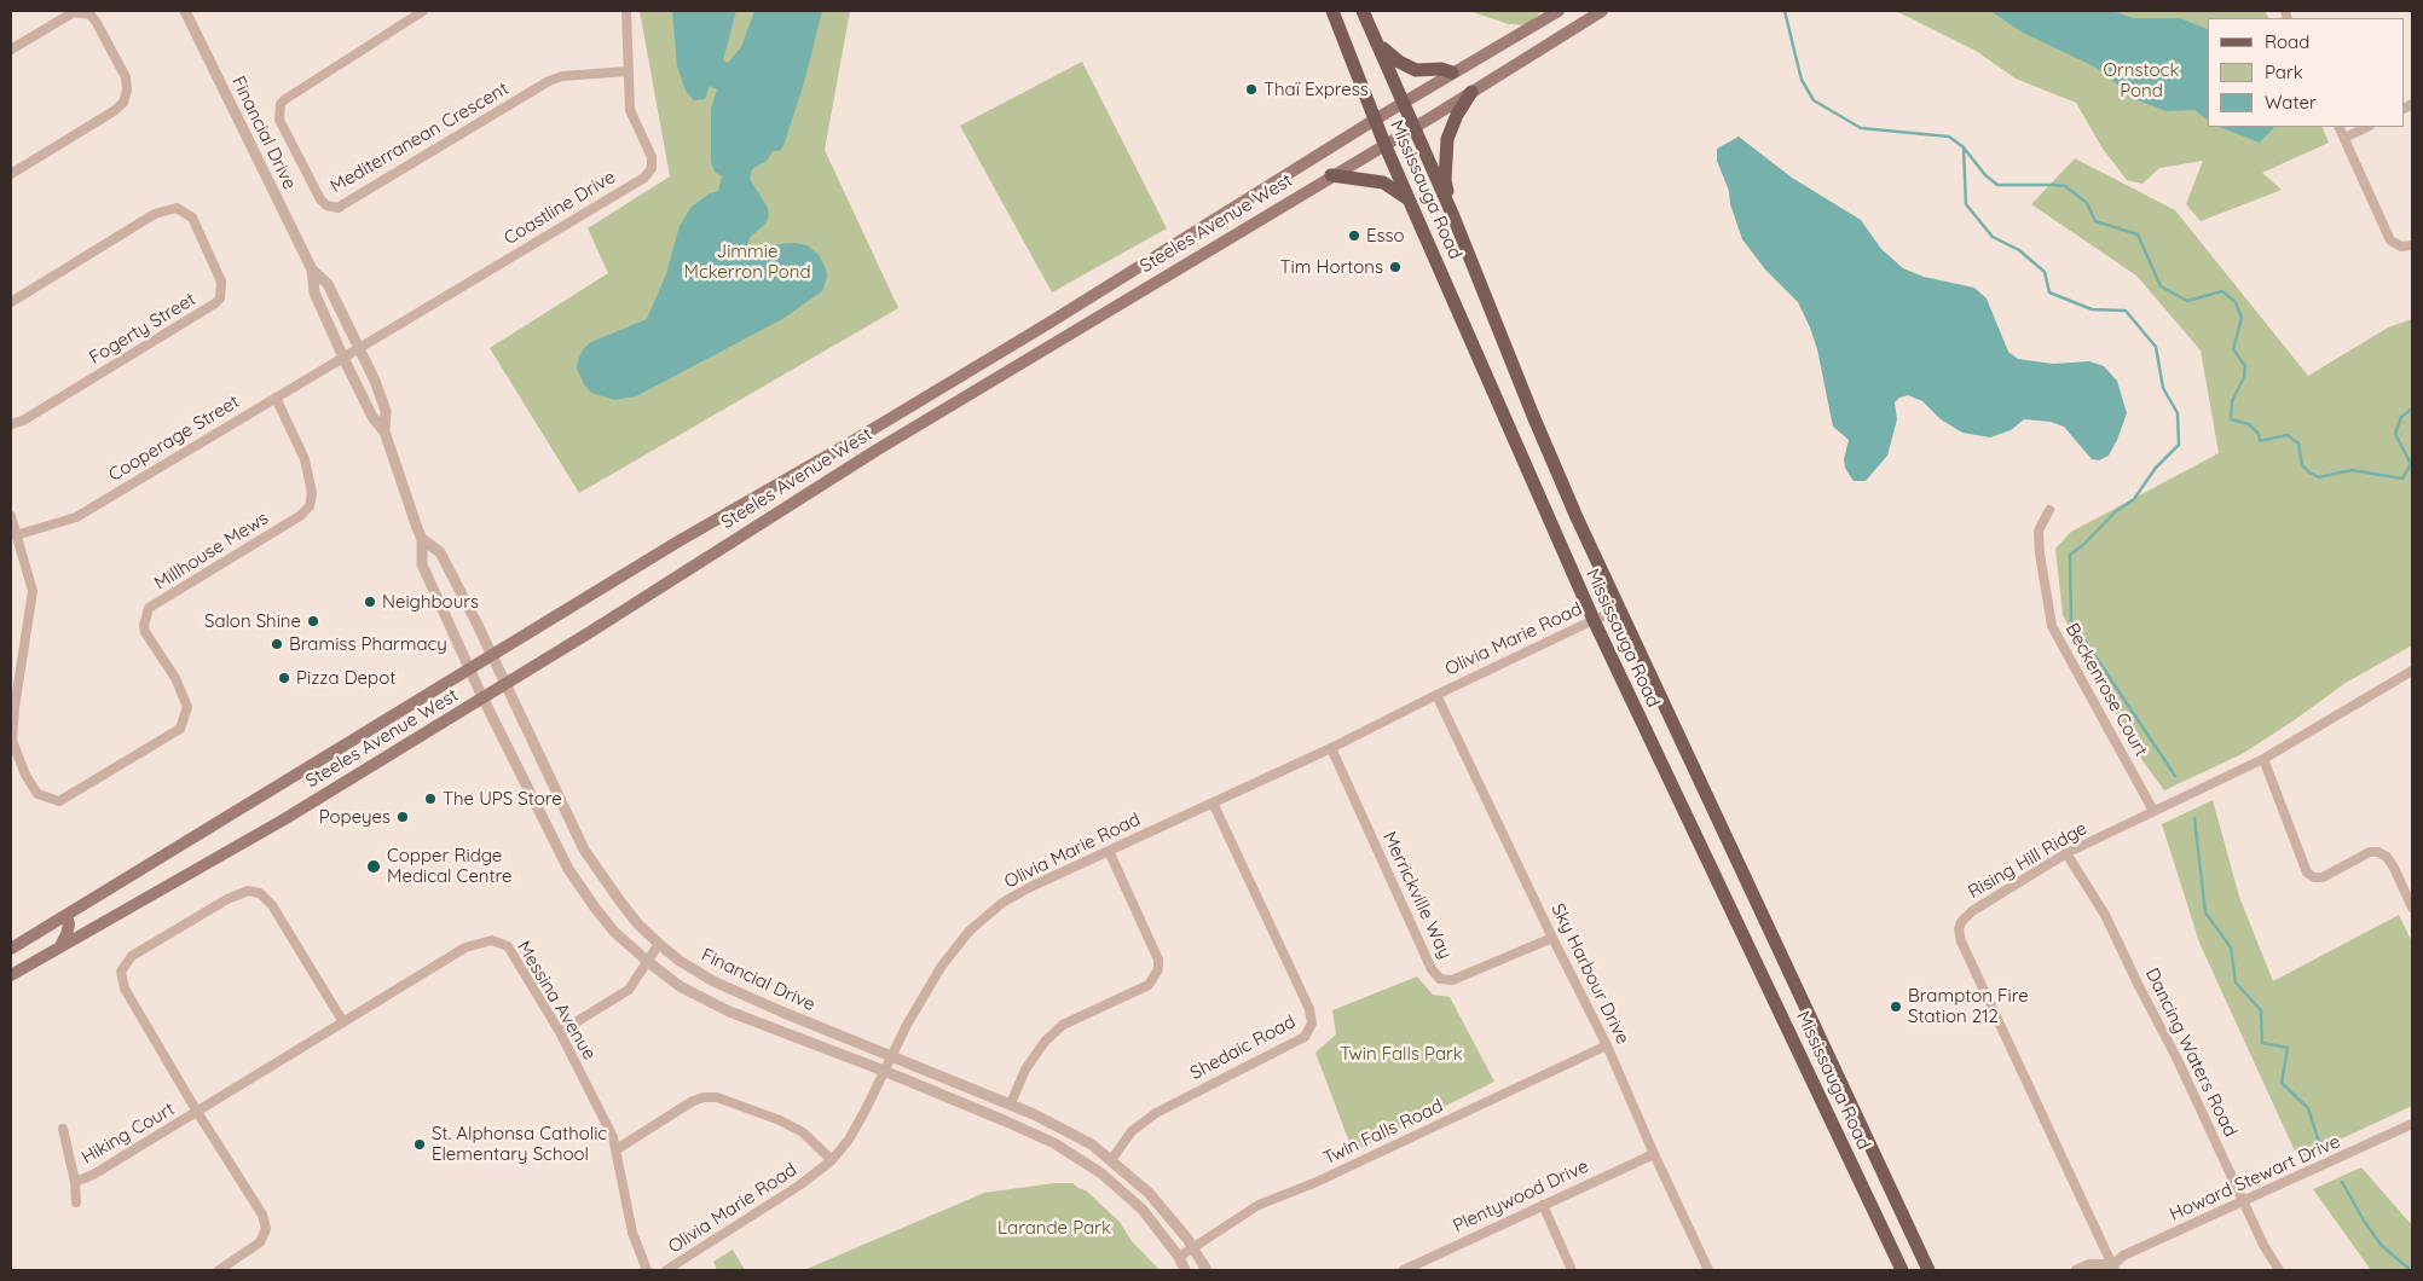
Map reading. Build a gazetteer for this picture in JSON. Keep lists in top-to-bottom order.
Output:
{
  "streets": {
    "main road": ["Mississauga Road", "Steeles Avenue West"],
    "street": [
      "Financial Drive",
      "Mediterranean Crescent",
      "Coastline Drive",
      "Fogerty Street",
      "Cooperage Street",
      "Millhouse Mews",
      "Olivia Marie Road",
      "Beckenrose Court",
      "Rising Hill Ridge",
      "Merrickville Way",
      "Sky Harbour Drive",
      "Messina Avenue",
      "Shedaic Road",
      "Dancing Waters Road",
      "Twin Falls Road",
      "Hiking Court",
      "Howard Stewart Drive",
      "Plentywood Drive"
    ]
  },
  "crossings": [
    ["Financial Drive", "Coastline Drive"],
    ["Financial Drive", "Steeles Avenue West"],
    ["Financial Drive", "Cooperage Street"],
    ["Financial Drive", "Olivia Marie Road"],
    ["Financial Drive", "Shedaic Road"],
    ["Financial Drive", "Twin Falls Road"],
    ["Mediterranean Crescent", "Coastline Drive"],
    ["Mississauga Road", "Steeles Avenue West"],
    ["Mississauga Road", "Olivia Marie Road"],
    ["Coastline Drive", "Cooperage Street"],
    ["Cooperage Street", "Millhouse Mews"],
    ["Olivia Marie Road", "Merrickville Way"],
    ["Olivia Marie Road", "Sky Harbour Drive"],
    ["Olivia Marie Road", "Shedaic Road"],
    ["Beckenrose Court", "Rising Hill Ridge"],
    ["Rising Hill Ridge", "Dancing Waters Road"],
    ["Rising Hill Ridge", "Howard Stewart Drive"],
    ["Merrickville Way", "Sky Harbour Drive"],
    ["Sky Harbour Drive", "Twin Falls Road"],
    ["Sky Harbour Drive", "Plentywood Drive"],
    ["Messina Avenue", "Hiking Court"],
    ["Dancing Waters Road", "Howard Stewart Drive"]
  ],
  "parks": [
    "Ornstock Pond",
    "Jimmie Mckerron Pond",
    "Twin Falls Park",
    "Larande Park"
  ],
  "places": [
    "Thaï Express",
    "Esso",
    "Tim Hortons",
    "Neighbours",
    "Salon Shine",
    "Bramiss Pharmacy",
    "Pizza Depot",
    "The UPS Store",
    "Popeyes",
    "Copper Ridge Medical Centre",
    "Brampton Fire Station 212",
    "St. Alphonsa Catholic Elementary School"
  ],
  "legend": ["Road", "Park", "Water"]
}
